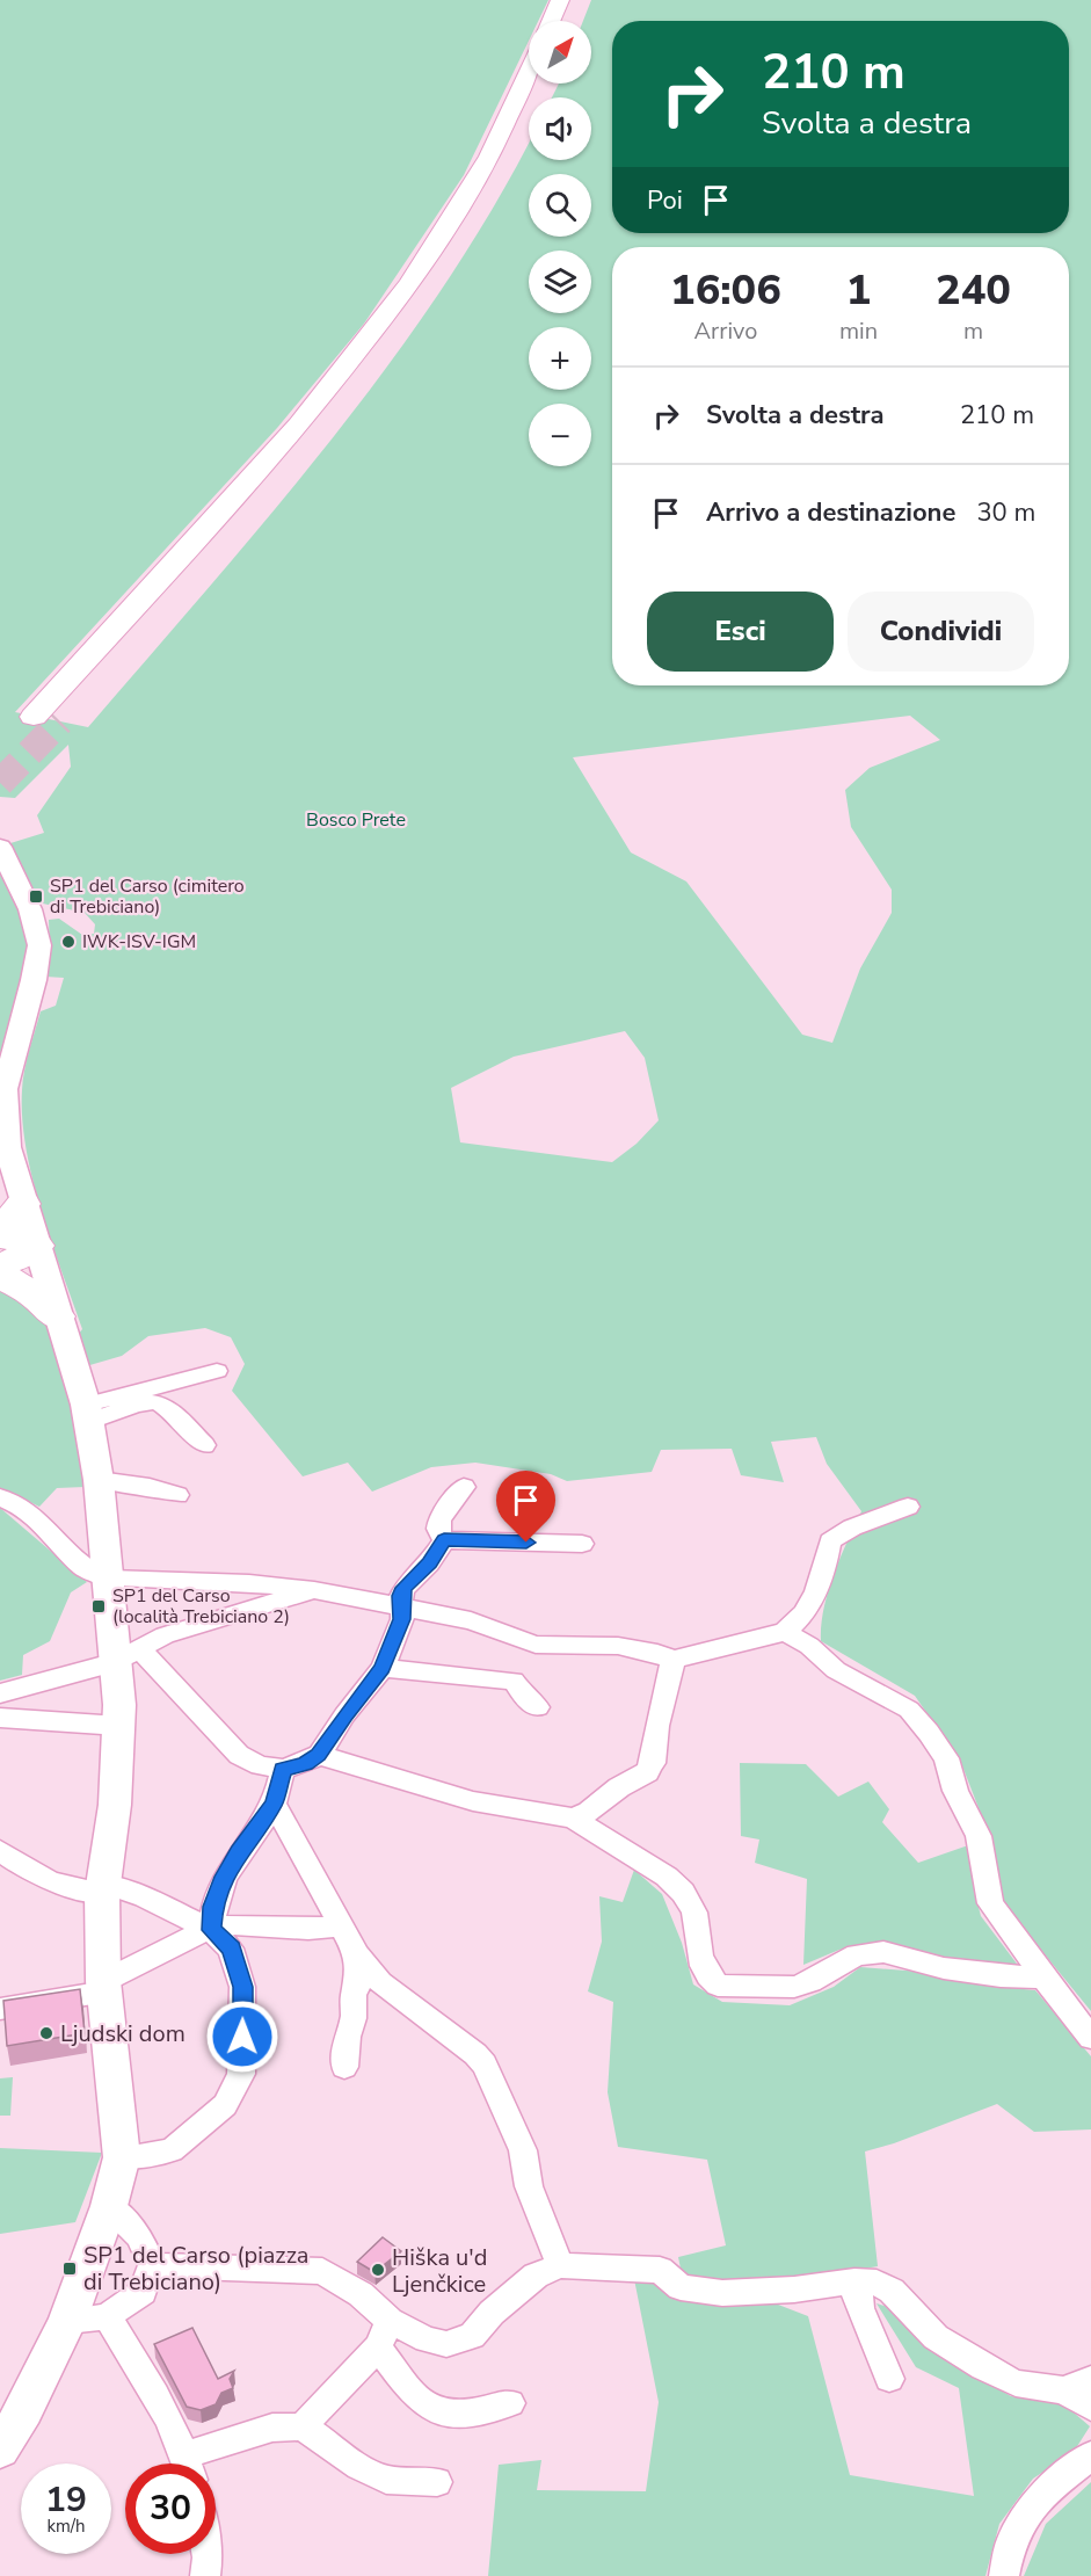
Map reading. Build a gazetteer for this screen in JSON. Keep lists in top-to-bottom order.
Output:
{
  "parks": ["Bosco Prete"],
  "places": {
    "transit": ["SP1 del Carso (cimitero di Trebiciano)", "SP1 del Carso (località Trebiciano 2)", "SP1 del Carso (piazza di Trebiciano)"],
    "other": ["IWK-ISV-IGM", "Ljudski dom", "Hiška u'd Ljenčkice"]
  },
  "north": "top right",
  "page": {
    "map_buttons": ["+", "−"],
    "turn": ["210 m", "Svolta a destra"],
    "then": "Poi",
    "eta": [
      "16:06",
      "Arrivo",
      "1",
      "min",
      "240",
      "m"
    ],
    "list": [
      {
        "name": "Svolta a destra",
        "value": "210 m"
      },
      {
        "name": "Arrivo a destinazione",
        "value": "30 m"
      }
    ],
    "buttons": ["Esci", "Condividi"],
    "speed": "19 km/h",
    "limit": "30"
  }
}
